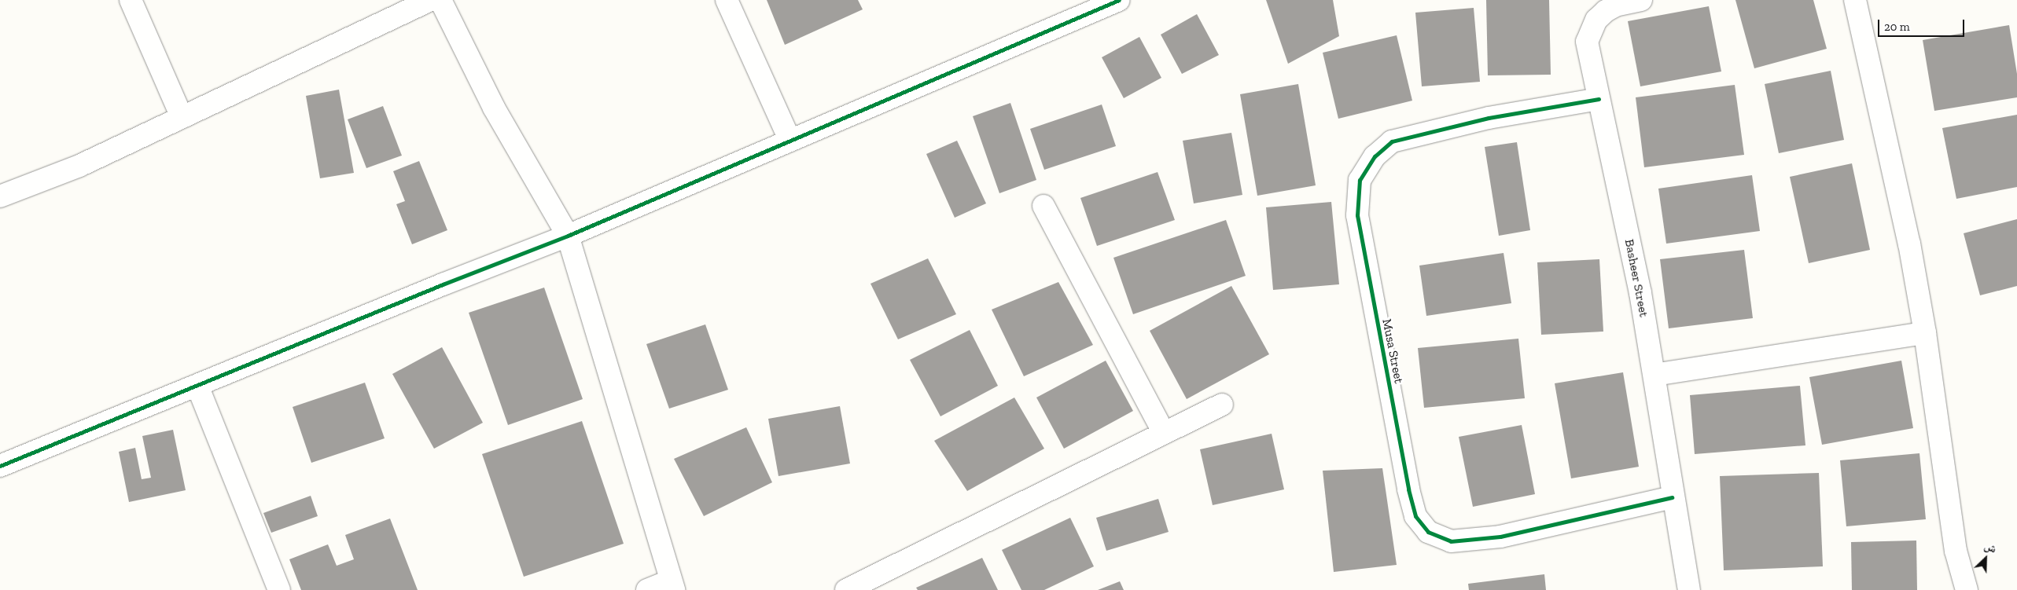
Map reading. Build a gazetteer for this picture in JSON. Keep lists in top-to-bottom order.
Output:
{
  "streets": {
    "street": ["Basheer Street", "Musa Street"]
  },
  "crossings": [
    ["Basheer Street", "Musa Street"]
  ],
  "scale_bar": "20 m",
  "north": "top right"
}
